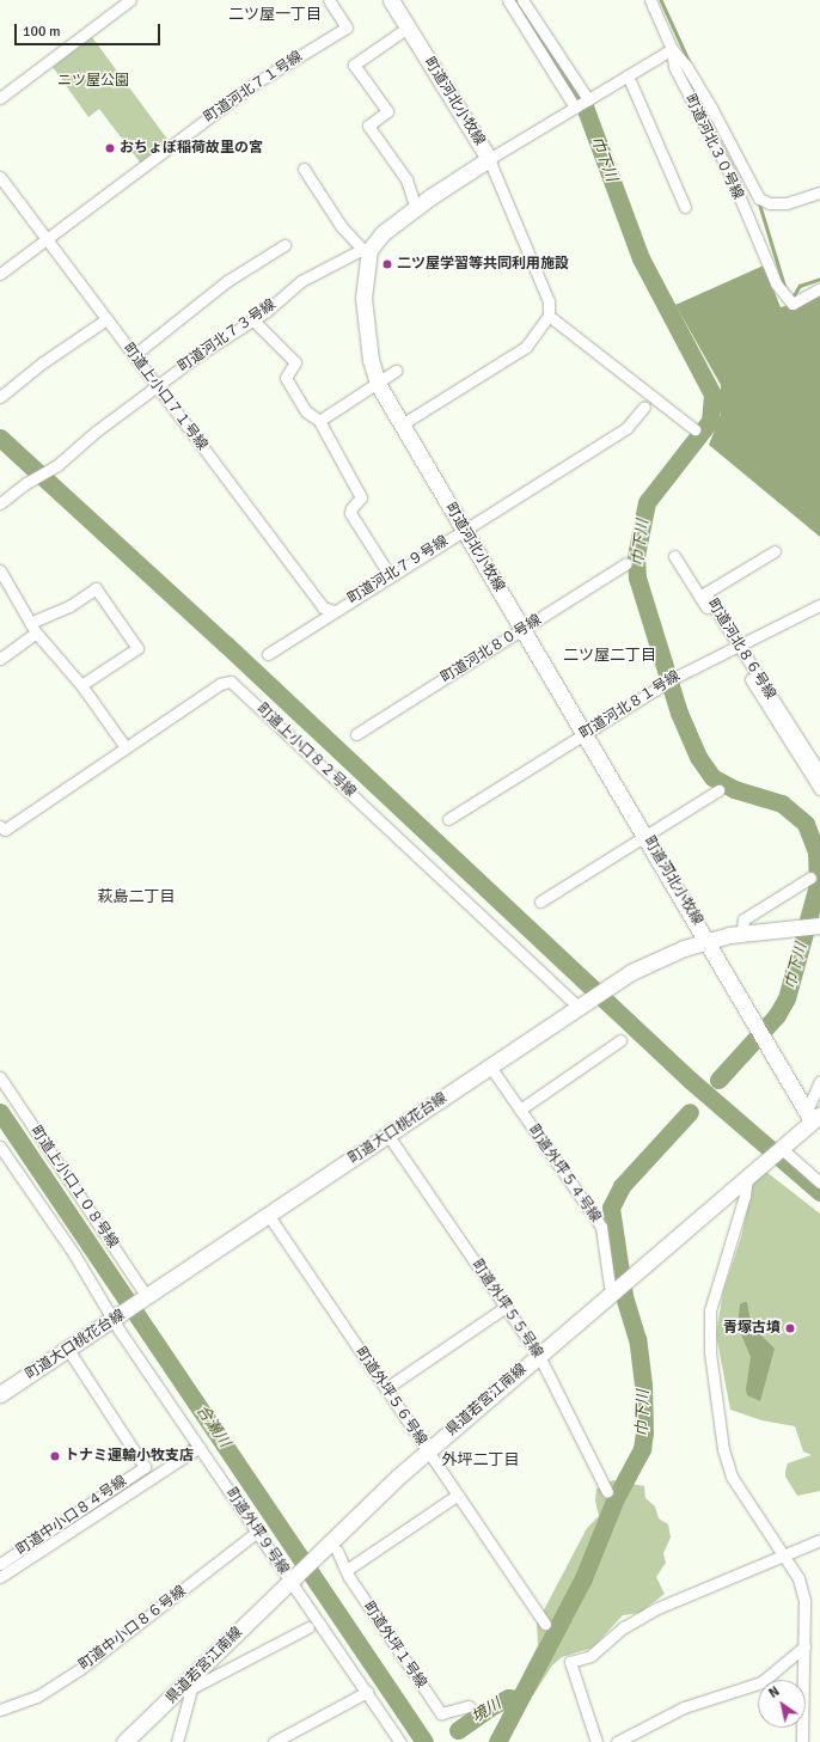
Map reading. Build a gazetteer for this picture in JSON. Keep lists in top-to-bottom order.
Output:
{
  "streets": {
    "street": [
      "町道河北７１号線",
      "町道河北小牧線",
      "町道河北３０号線",
      "町道河北７３号線",
      "町道上小口７１号線",
      "町道河北７９号線",
      "町道河北８０号線",
      "町道河北８６号線",
      "町道河北８１号線",
      "町道上小口８２号線",
      "町道大口桃花台線",
      "町道外坪５４号線",
      "町道上小口１０８号線",
      "町道外坪５５号線",
      "町道外坪５６号線",
      "県道若宮江南線",
      "町道中小口８４号線",
      "町道外坪９号線",
      "町道中小口８６号線",
      "町道外坪１号線"
    ]
  },
  "crossings": [
    ["町道河北７１号線", "町道上小口７１号線"],
    ["町道河北小牧線", "町道河北７３号線"],
    ["町道河北小牧線", "町道河北７９号線"],
    ["町道河北小牧線", "町道河北８０号線"],
    ["町道河北小牧線", "町道河北８１号線"],
    ["町道河北小牧線", "町道大口桃花台線"],
    ["町道河北小牧線", "県道若宮江南線"],
    ["町道河北７３号線", "町道上小口７１号線"],
    ["町道上小口７１号線", "町道河北７９号線"],
    ["町道河北８６号線", "町道河北８１号線"],
    ["町道上小口８２号線", "町道大口桃花台線"],
    ["町道大口桃花台線", "町道外坪５４号線"],
    ["町道大口桃花台線", "町道上小口１０８号線"],
    ["町道大口桃花台線", "町道外坪５５号線"],
    ["町道大口桃花台線", "町道外坪５６号線"],
    ["町道大口桃花台線", "町道中小口８４号線"],
    ["町道大口桃花台線", "町道外坪９号線"],
    ["町道外坪５４号線", "県道若宮江南線"],
    ["町道外坪５５号線", "県道若宮江南線"],
    ["町道外坪５６号線", "県道若宮江南線"],
    ["県道若宮江南線", "町道外坪９号線"],
    ["町道外坪９号線", "町道中小口８６号線"]
  ],
  "districts": [
    "二ツ屋一丁目",
    "二ツ屋二丁目",
    "萩島二丁目",
    "外坪二丁目"
  ],
  "water": ["巾下川", "合瀬川", "境川"],
  "parks": ["ニツ屋公園"],
  "places": [
    "おちょぼ稲荷故里の宮",
    "二ツ屋学習等共同利用施設",
    "青塚古墳",
    "トナミ運輸小牧支店"
  ],
  "scale_bar": "100 m",
  "north": "top left"
}
